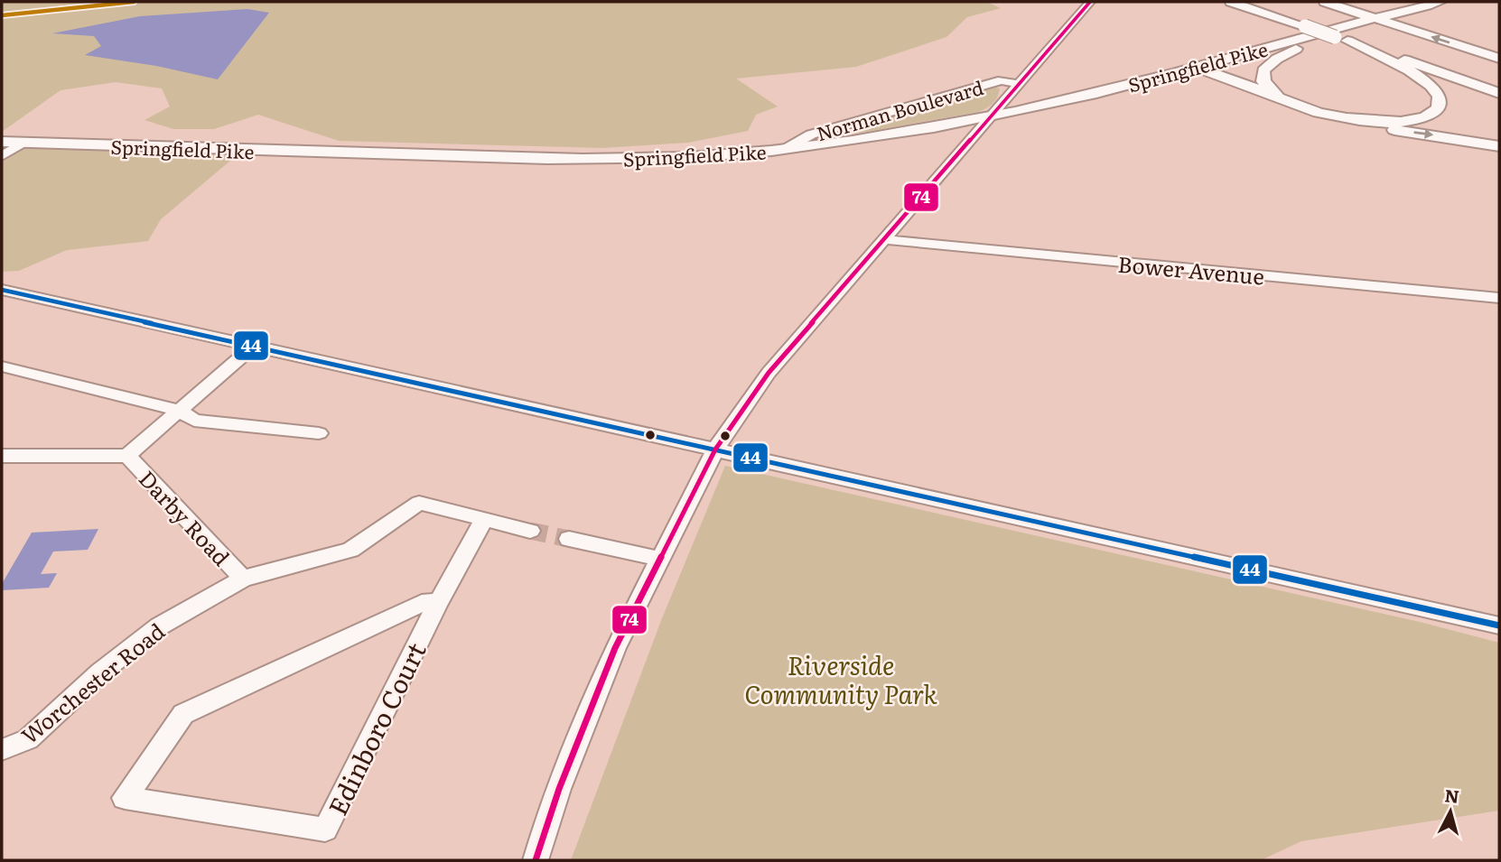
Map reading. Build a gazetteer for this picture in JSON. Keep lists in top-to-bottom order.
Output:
{
  "streets": {
    "main road": ["Springfield Pike"],
    "street": [
      "Norman Boulevard",
      "Bower Avenue",
      "Darby Road",
      "Worchester Road",
      "Edinboro Court"
    ]
  },
  "crossings": [
    ["Springfield Pike", "Norman Boulevard"],
    ["Darby Road", "Worchester Road"],
    ["Worchester Road", "Edinboro Court"]
  ],
  "parks": ["Riverside Community Park"],
  "lines": ["transit line 74", "transit line 44"],
  "north": "top"
}
